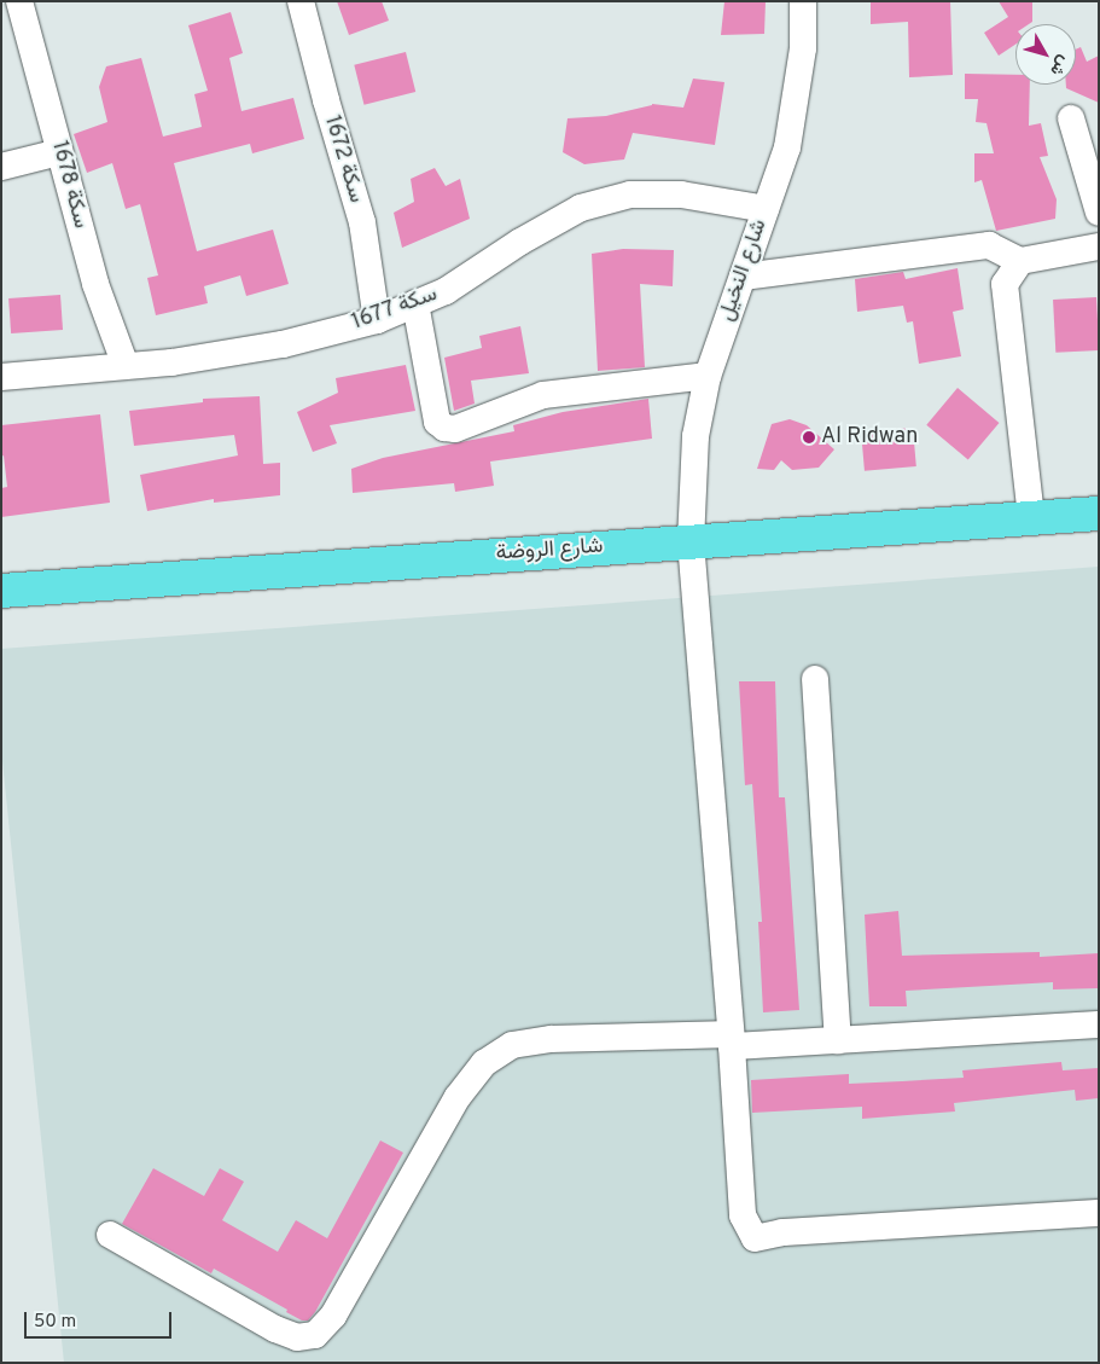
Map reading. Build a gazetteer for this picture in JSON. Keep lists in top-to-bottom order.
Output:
{
  "streets": {
    "main road": ["شارع الروضة"],
    "street": [
      "سكة 1672",
      "سكة 1678",
      "شارع النخيل",
      "سكة 1677"
    ]
  },
  "crossings": [
    ["سكة 1672", "سكة 1677"],
    ["سكة 1678", "سكة 1677"],
    ["شارع النخيل", "سكة 1677"],
    ["شارع النخيل", "شارع الروضة"]
  ],
  "places": ["Al Ridwan"],
  "scale_bar": "50 m",
  "north": "bottom right"
}
